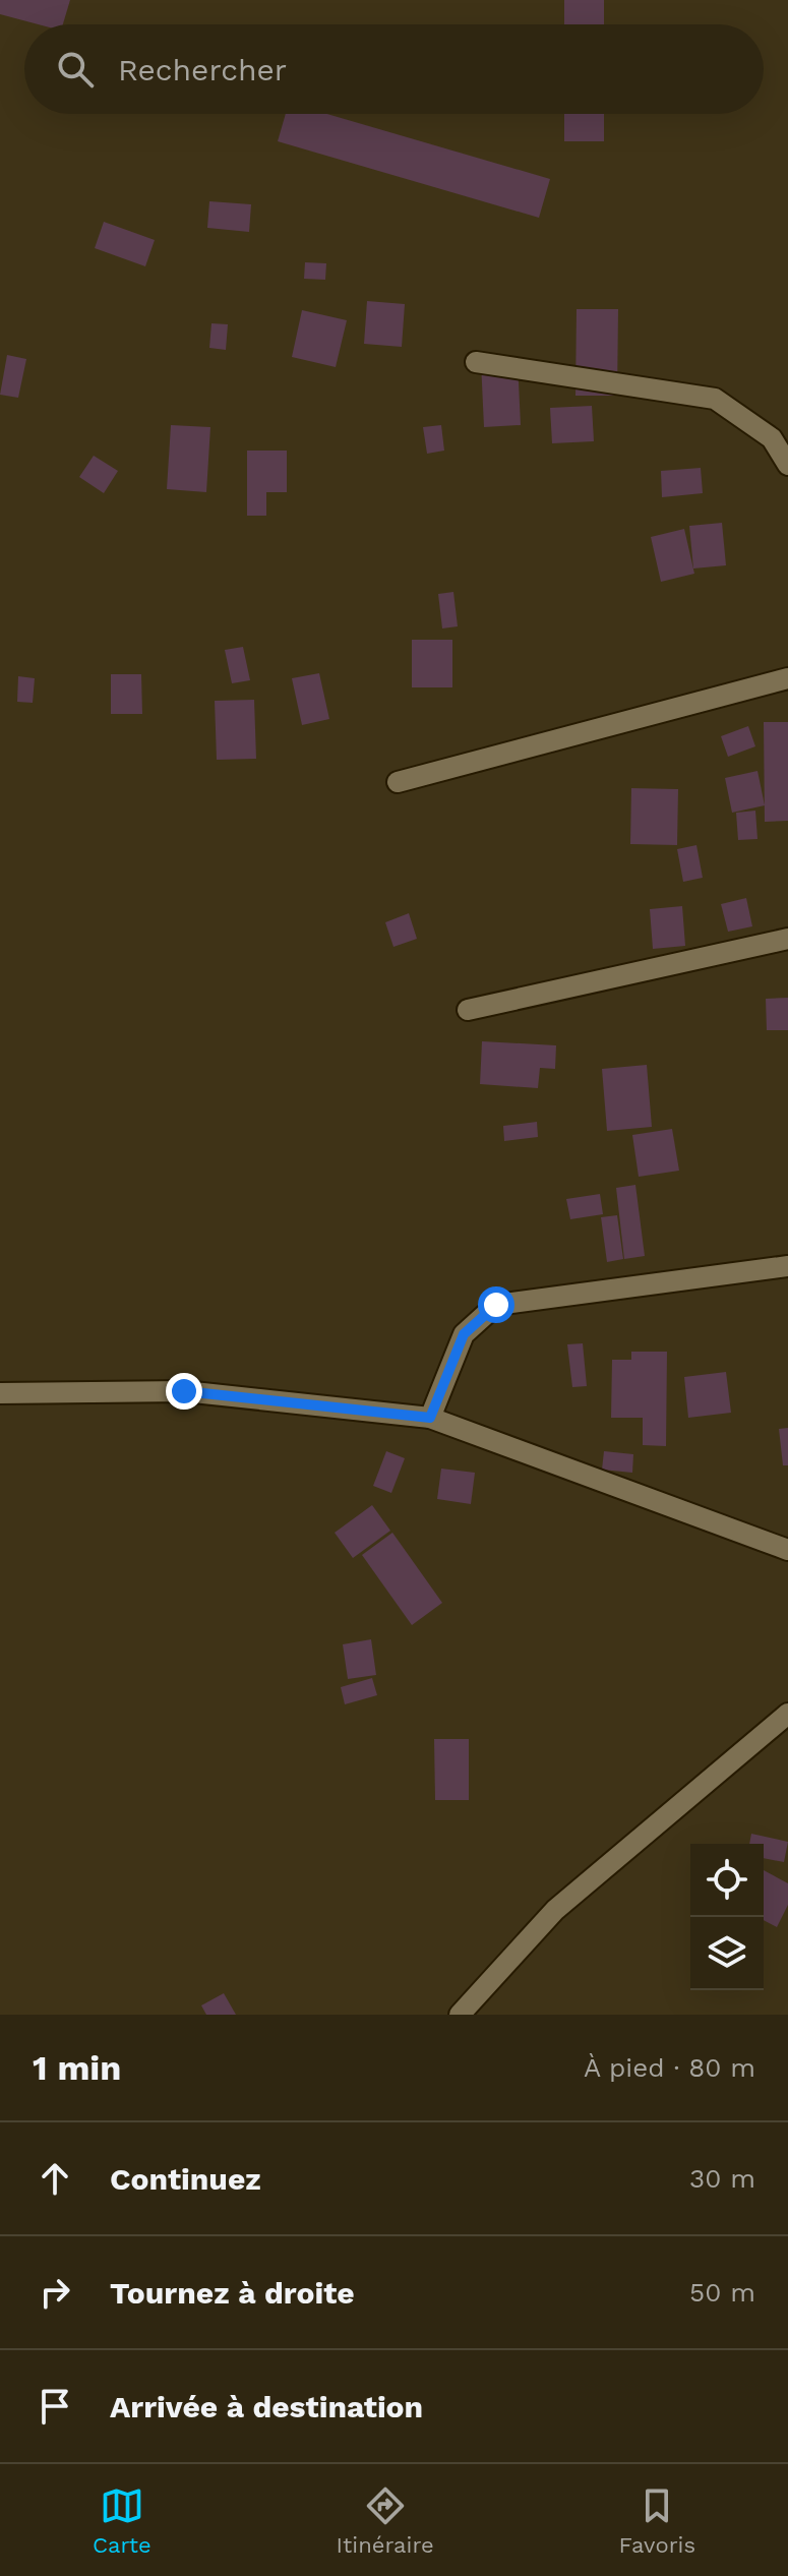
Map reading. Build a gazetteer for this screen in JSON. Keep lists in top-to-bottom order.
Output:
{
  "page": {
    "search": "Rechercher",
    "heading": ["1 min", "À pied · 80 m"],
    "list": [
      ["Continuez", "30 m"],
      ["Tournez à droite", "50 m"],
      "Arrivée à destination"
    ],
    "nav": ["Carte", "Itinéraire", "Favoris"]
  }
}
